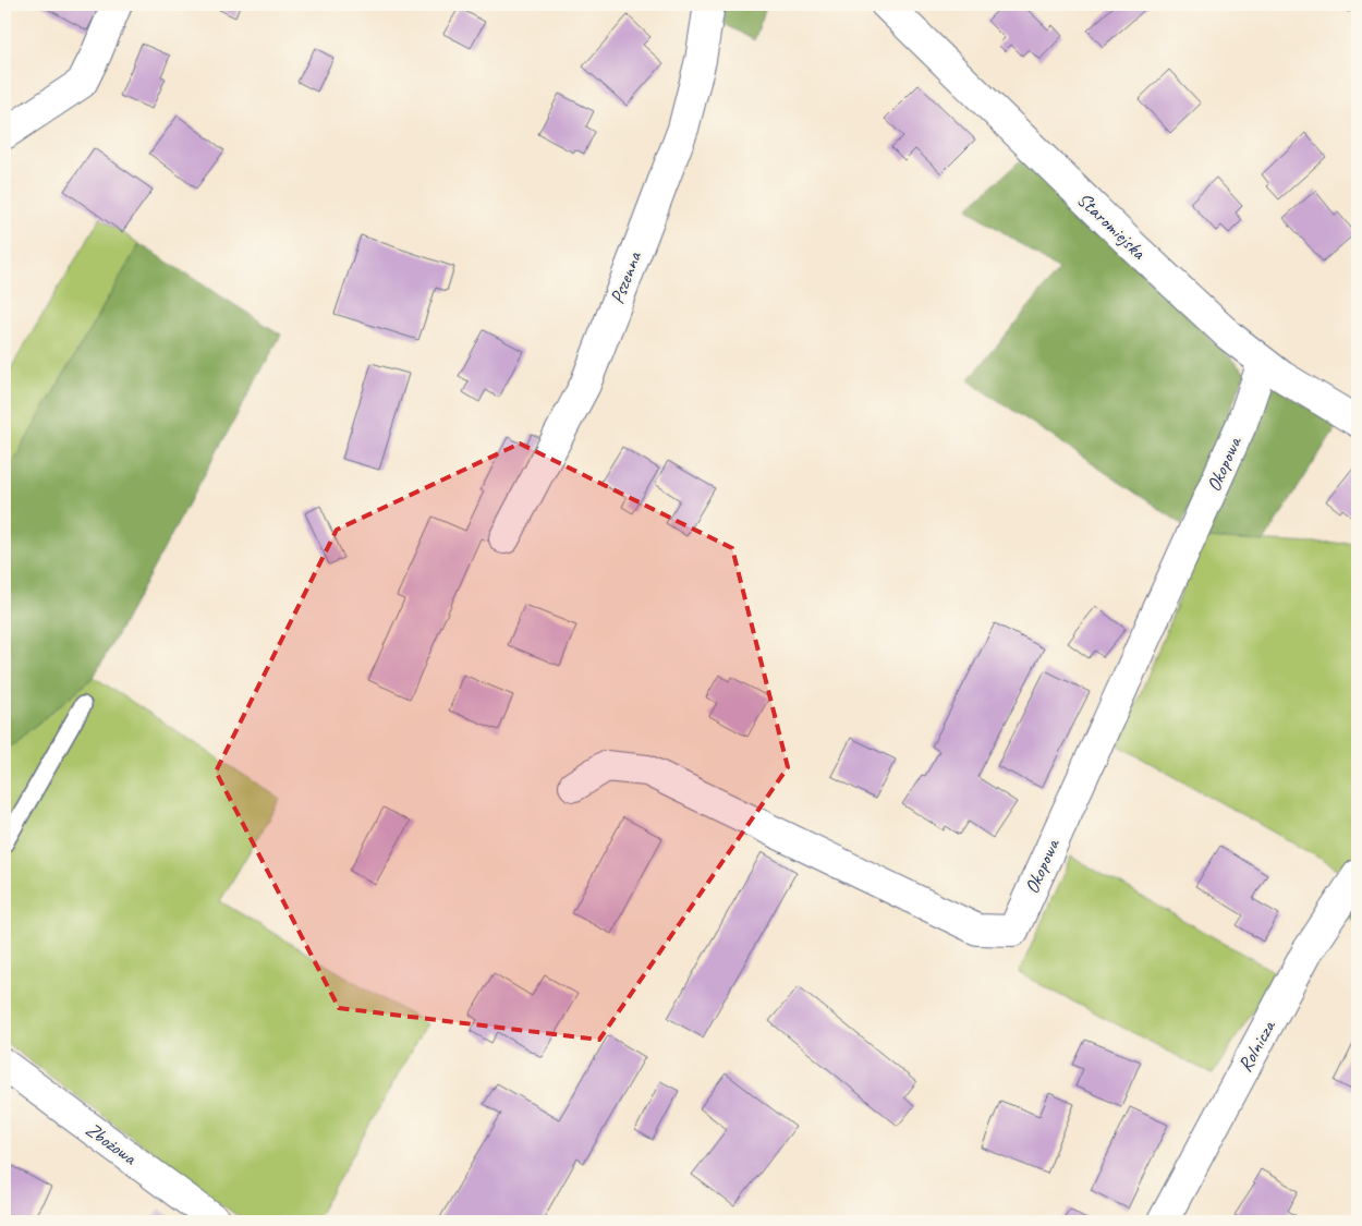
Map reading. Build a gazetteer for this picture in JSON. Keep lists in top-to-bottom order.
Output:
{
  "streets": {
    "street": [
      "Staromiejska",
      "Pszenna",
      "Okopowa",
      "Rolnicza",
      "Zbożowa"
    ]
  },
  "crossings": [
    ["Staromiejska", "Okopowa"]
  ]
}
